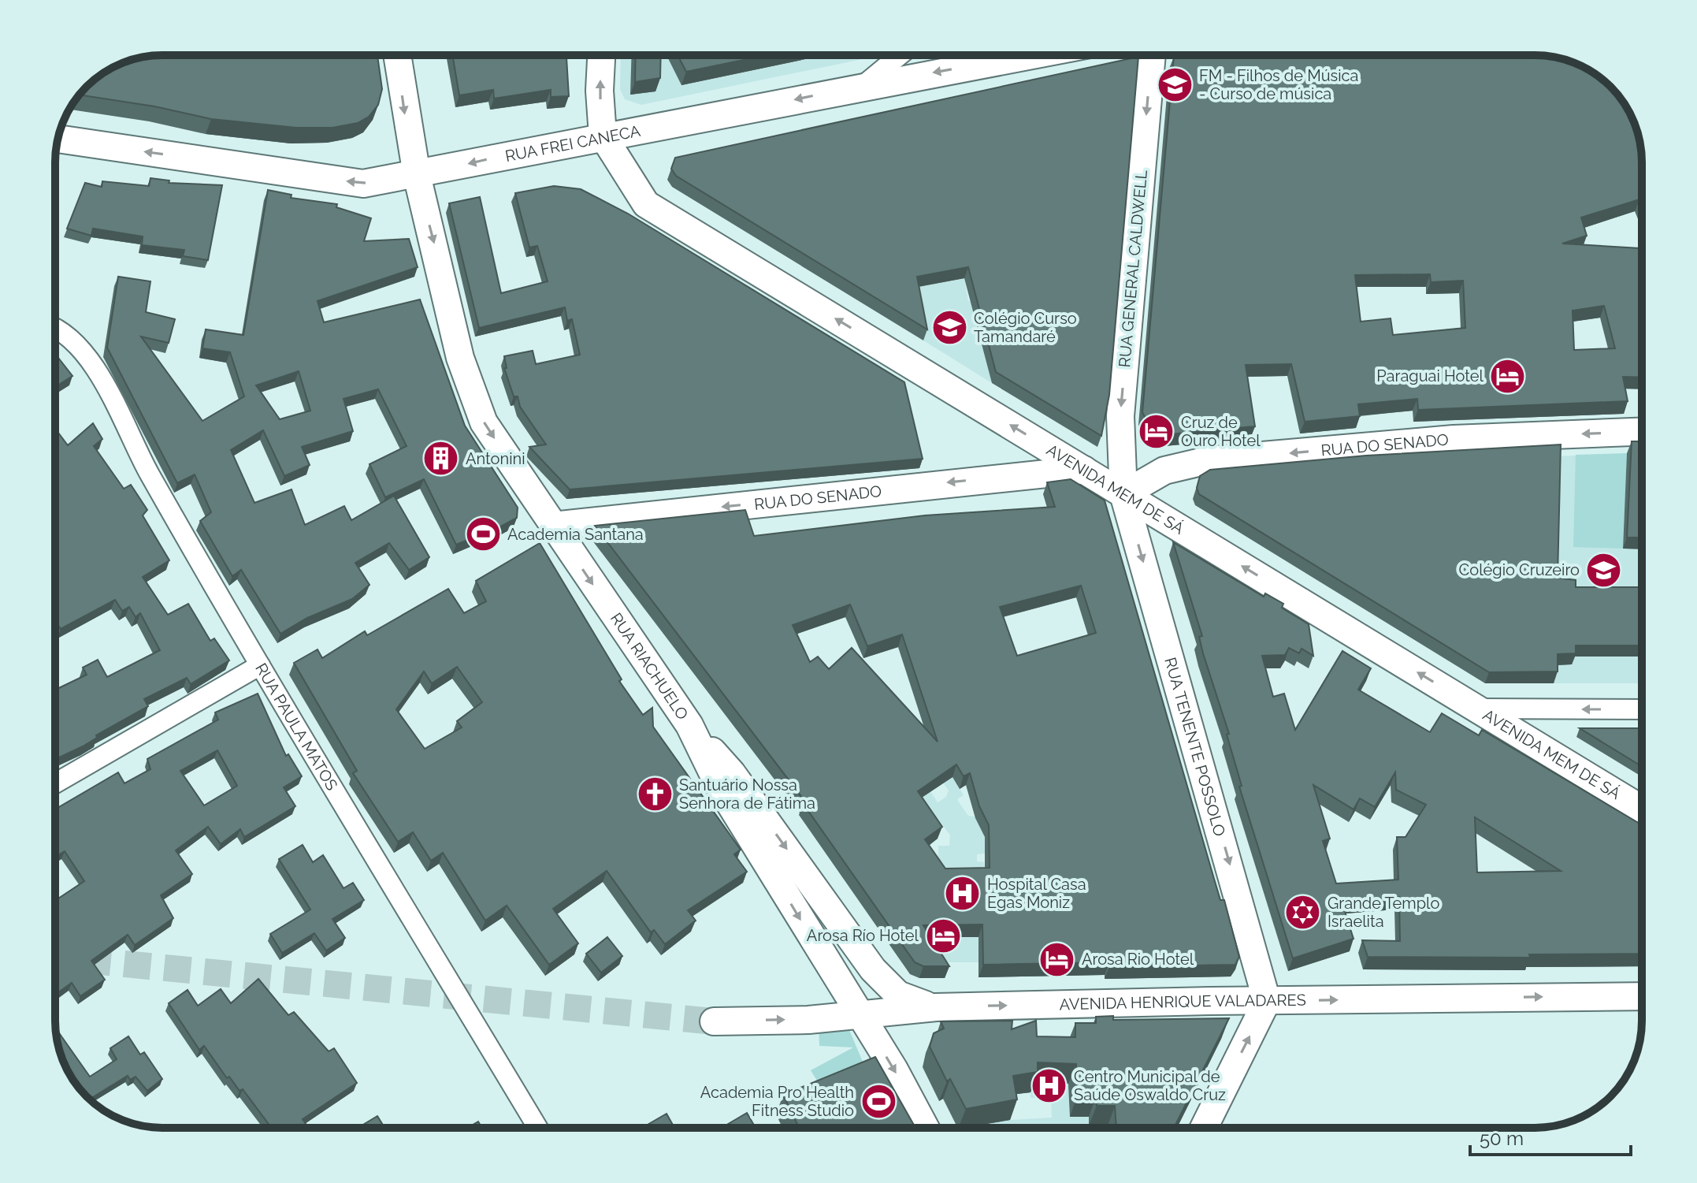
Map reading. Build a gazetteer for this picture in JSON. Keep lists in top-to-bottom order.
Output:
{
  "streets": {
    "main road": [
      "RUA FREI CANECA",
      "RUA GENERAL CALDWELL",
      "RUA DO SENADO",
      "AVENIDA MEM DE SÁ",
      "RUA RIACHUELO",
      "RUA TENENTE POSSOLO",
      "AVENIDA HENRIQUE VALADARES"
    ],
    "street": ["RUA PAULA MATOS"]
  },
  "crossings": [
    ["RUA FREI CANECA", "AVENIDA MEM DE SÁ"],
    ["RUA FREI CANECA", "RUA RIACHUELO"],
    ["RUA GENERAL CALDWELL", "RUA DO SENADO"],
    ["RUA GENERAL CALDWELL", "AVENIDA MEM DE SÁ"],
    ["RUA GENERAL CALDWELL", "RUA TENENTE POSSOLO"],
    ["RUA DO SENADO", "AVENIDA MEM DE SÁ"],
    ["RUA DO SENADO", "RUA RIACHUELO"],
    ["RUA DO SENADO", "RUA TENENTE POSSOLO"],
    ["AVENIDA MEM DE SÁ", "RUA TENENTE POSSOLO"],
    ["RUA RIACHUELO", "AVENIDA HENRIQUE VALADARES"],
    ["RUA TENENTE POSSOLO", "AVENIDA HENRIQUE VALADARES"]
  ],
  "one_way": [
    "RUA FREI CANECA",
    "RUA GENERAL CALDWELL",
    "RUA DO SENADO",
    "AVENIDA MEM DE SÁ",
    "RUA TENENTE POSSOLO",
    "AVENIDA HENRIQUE VALADARES"
  ],
  "places": {
    "school or university": ["FM - Filhos de Música - Curso de música", "Colégio Curso Tamandaré", "Colégio Cruzeiro"],
    "hotel": [
      "Paraguai Hotel",
      "Cruz de Ouro Hotel",
      "Arosa Río Hotel",
      "Arosa Rio Hotel"
    ],
    "building": ["Antonini"],
    "sports": ["Academia Santana", "Academia Pro Health Fitness Studio"],
    "church": ["Santuário Nossa Senhora de Fátima"],
    "hospital": ["Hospital Casa Egas Moniz", "Centro Municipal de Saúde Oswaldo Cruz"],
    "synagogue": ["Grande Templo Israelita"]
  },
  "scale_bar": "50 m"
}
